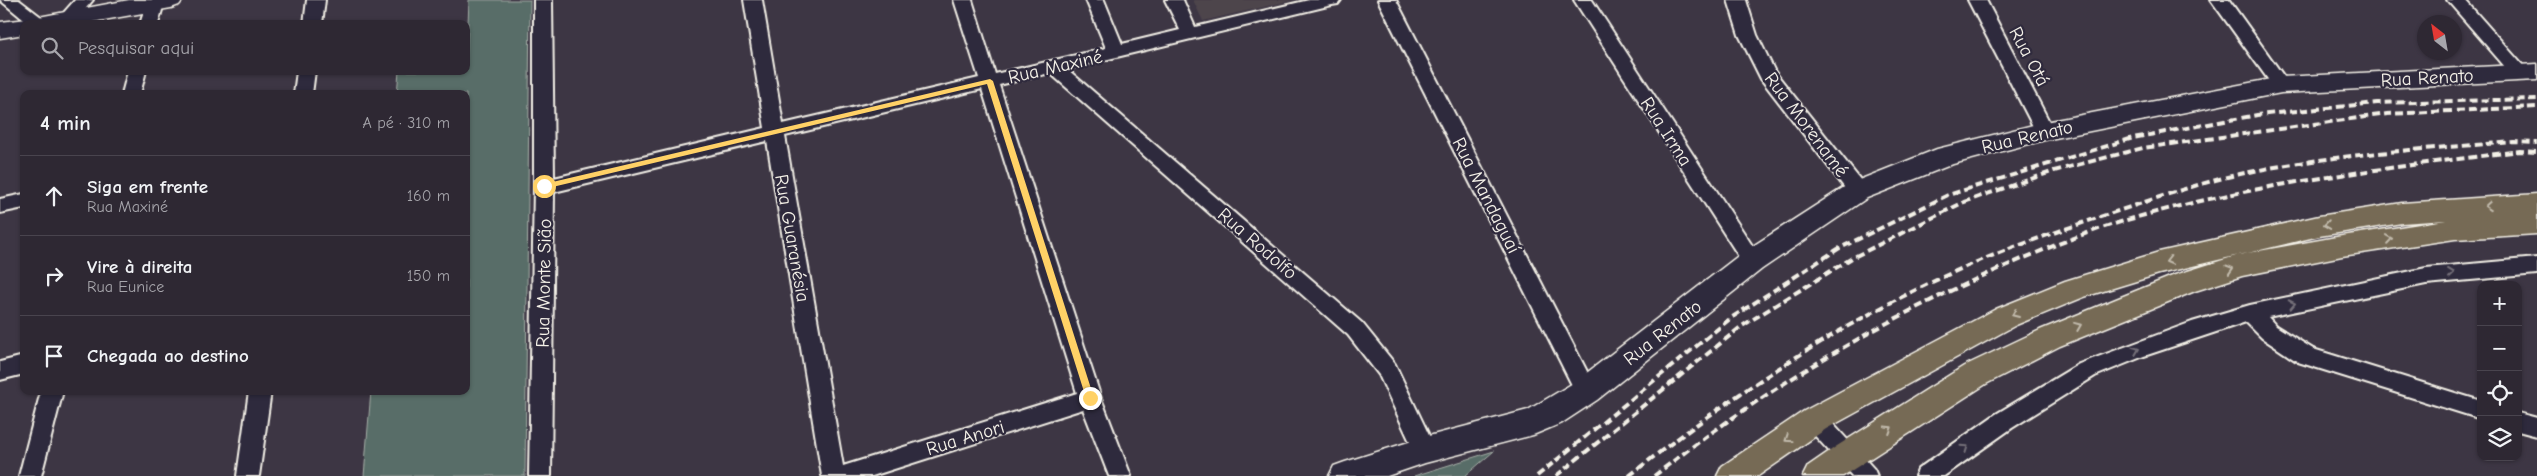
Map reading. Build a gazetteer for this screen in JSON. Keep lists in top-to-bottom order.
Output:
{
  "streets": {
    "street": [
      "Rua Otá",
      "Rua Maxiné",
      "Rua Renato",
      "Rua Morenamé",
      "Rua Irma",
      "Rua Mandaguaí",
      "Rua Guaranésia",
      "Rua Rodolfo",
      "Rua Monte Sião",
      "Rua Anori"
    ]
  },
  "crossings": [
    ["Rua Otá", "Rua Renato"],
    ["Rua Maxiné", "Rua Guaranésia"],
    ["Rua Maxiné", "Rua Rodolfo"],
    ["Rua Maxiné", "Rua Monte Sião"],
    ["Rua Renato", "Rua Morenamé"],
    ["Rua Renato", "Rua Irma"],
    ["Rua Renato", "Rua Mandaguaí"],
    ["Rua Renato", "Rua Rodolfo"]
  ],
  "north": "top left",
  "page": {
    "search": "Pesquisar aqui",
    "heading": ["4 min", "A pé · 310 m"],
    "list": [
      ["Siga em frente", "Rua Maxiné", "160 m"],
      ["Vire à direita", "Rua Eunice", "150 m"],
      "Chegada ao destino"
    ],
    "map_buttons": ["+", "−"]
  }
}
